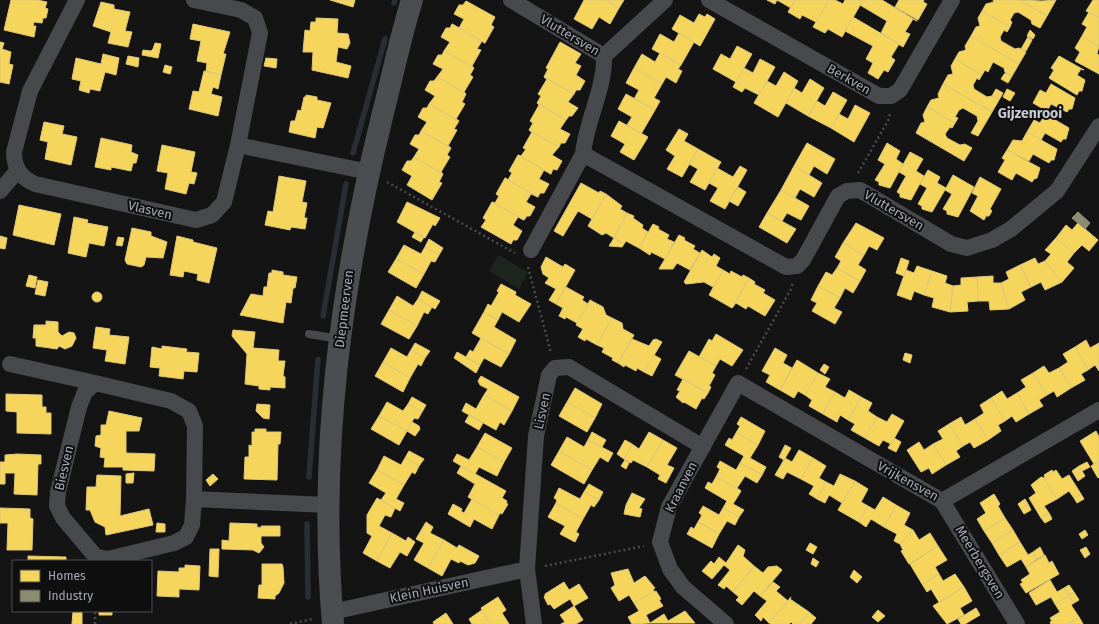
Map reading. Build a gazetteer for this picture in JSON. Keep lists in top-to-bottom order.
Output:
{
  "streets": {
    "street": [
      "Vluttersven",
      "Berkven",
      "Vlasven",
      "Diepmeerven",
      "Lisven",
      "Biesven",
      "Vrijkensven",
      "Kraanven",
      "Meerbergsven",
      "Klein Huisven"
    ]
  },
  "crossings": [
    ["Diepmeerven", "Klein Huisven"],
    ["Lisven", "Klein Huisven"],
    ["Vrijkensven", "Kraanven"],
    ["Vrijkensven", "Meerbergsven"]
  ],
  "districts": ["Gijzenrooi"],
  "legend": ["Homes", "Industry"]
}
